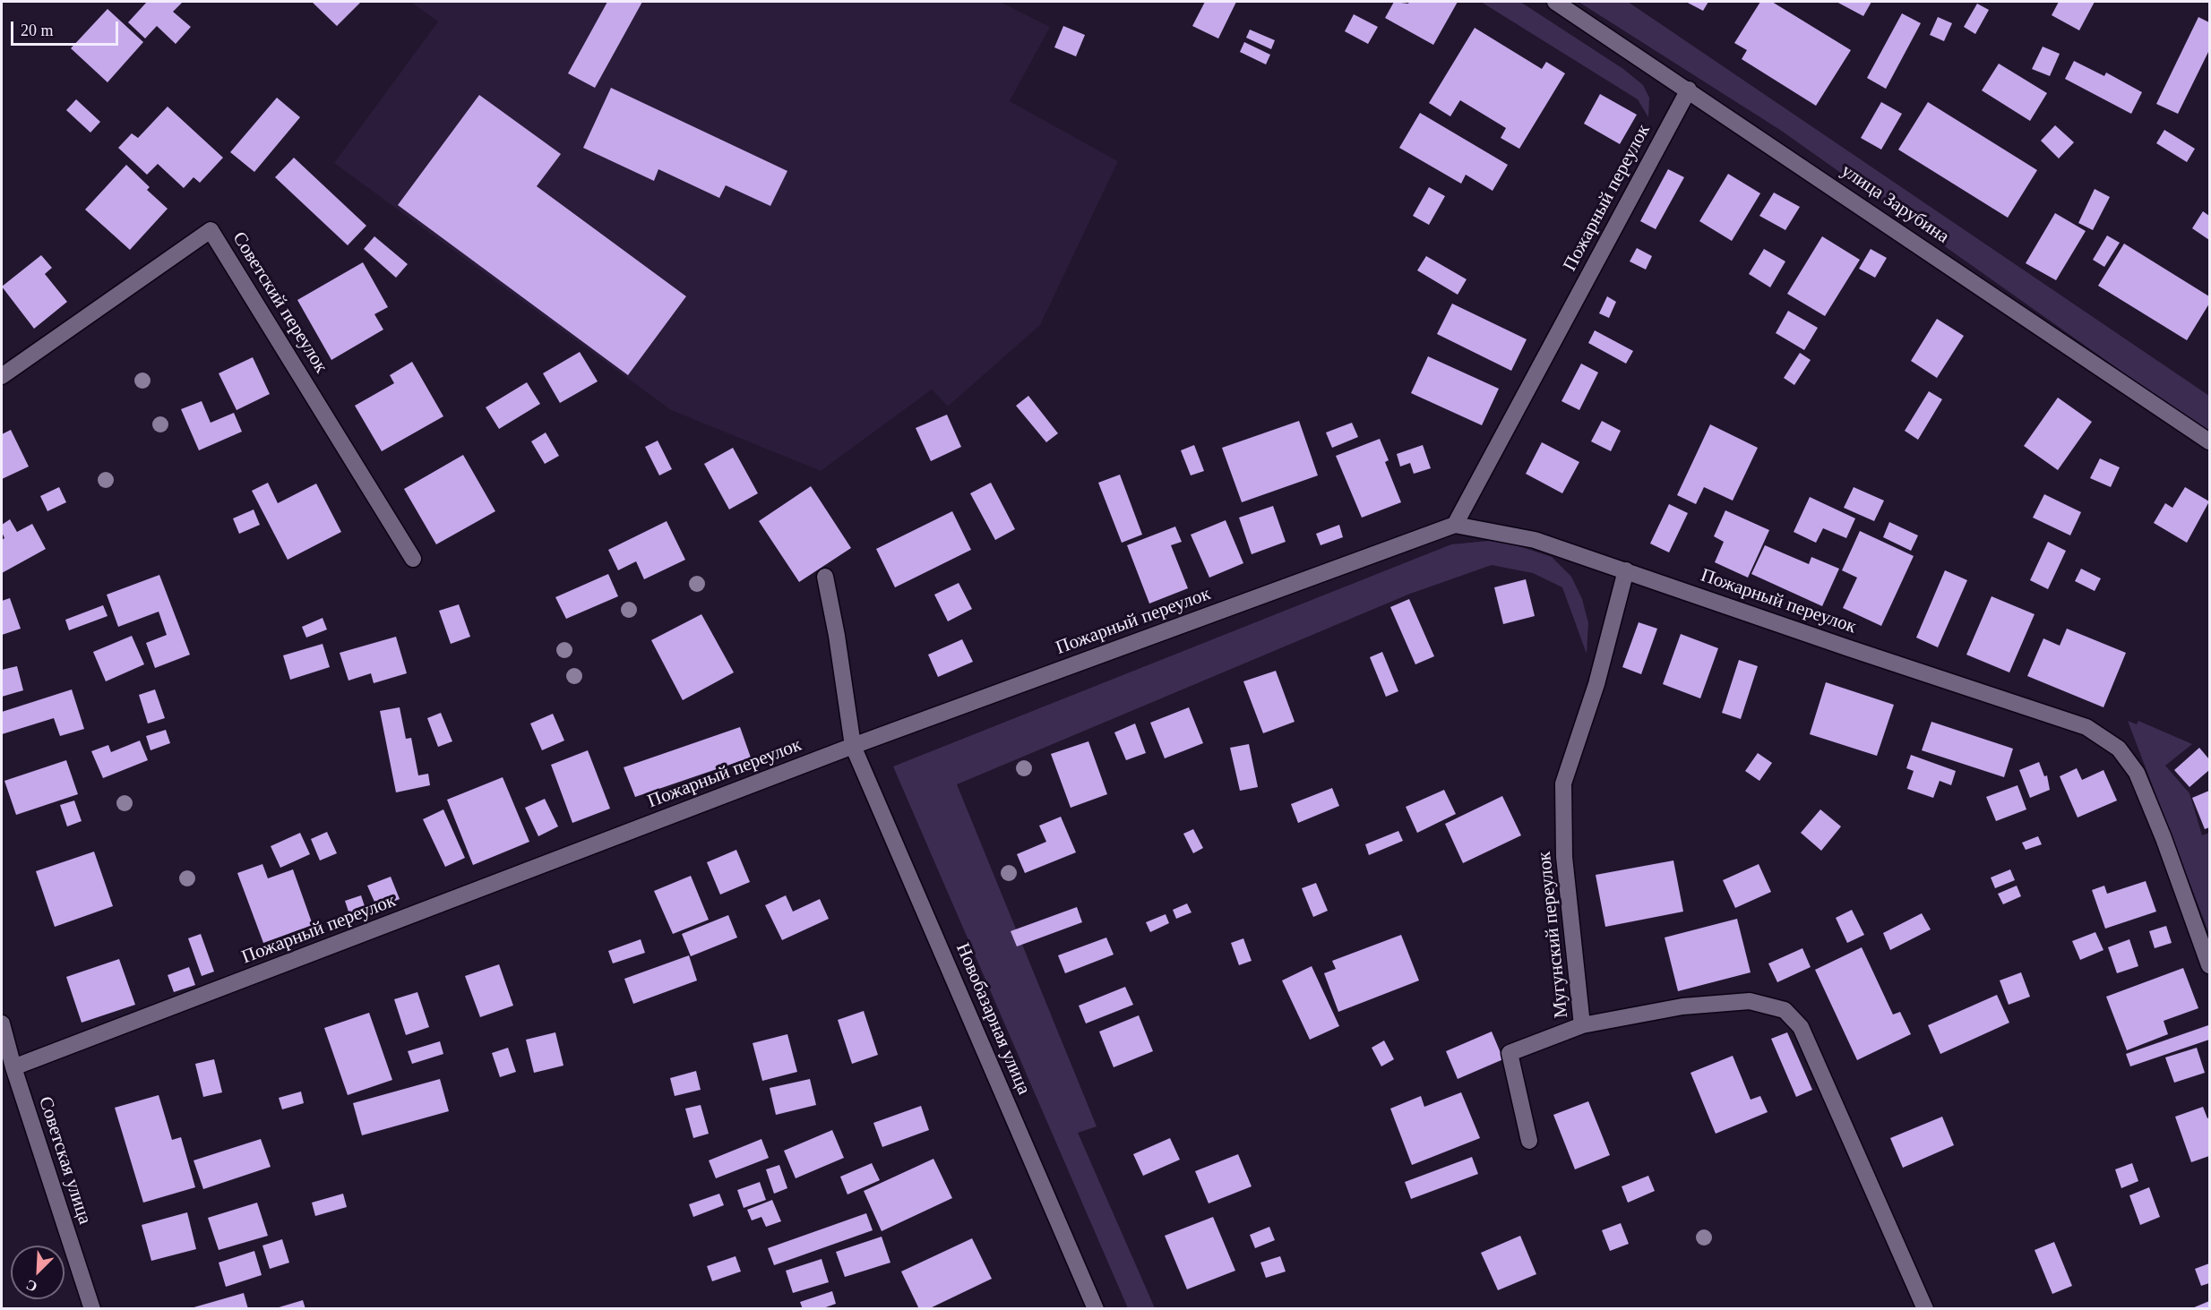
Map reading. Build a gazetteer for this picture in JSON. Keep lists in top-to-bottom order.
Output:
{
  "streets": {
    "street": [
      "Пожарный переулок",
      "улица Зарубина",
      "Советский переулок",
      "Мугунский переулок",
      "Новобазарная улица",
      "Советская улица"
    ]
  },
  "crossings": [
    ["Пожарный переулок", "улица Зарубина"],
    ["Пожарный переулок", "Мугунский переулок"],
    ["Пожарный переулок", "Новобазарная улица"],
    ["Пожарный переулок", "Советская улица"]
  ],
  "scale_bar": "20 m",
  "north": "bottom left"
}
